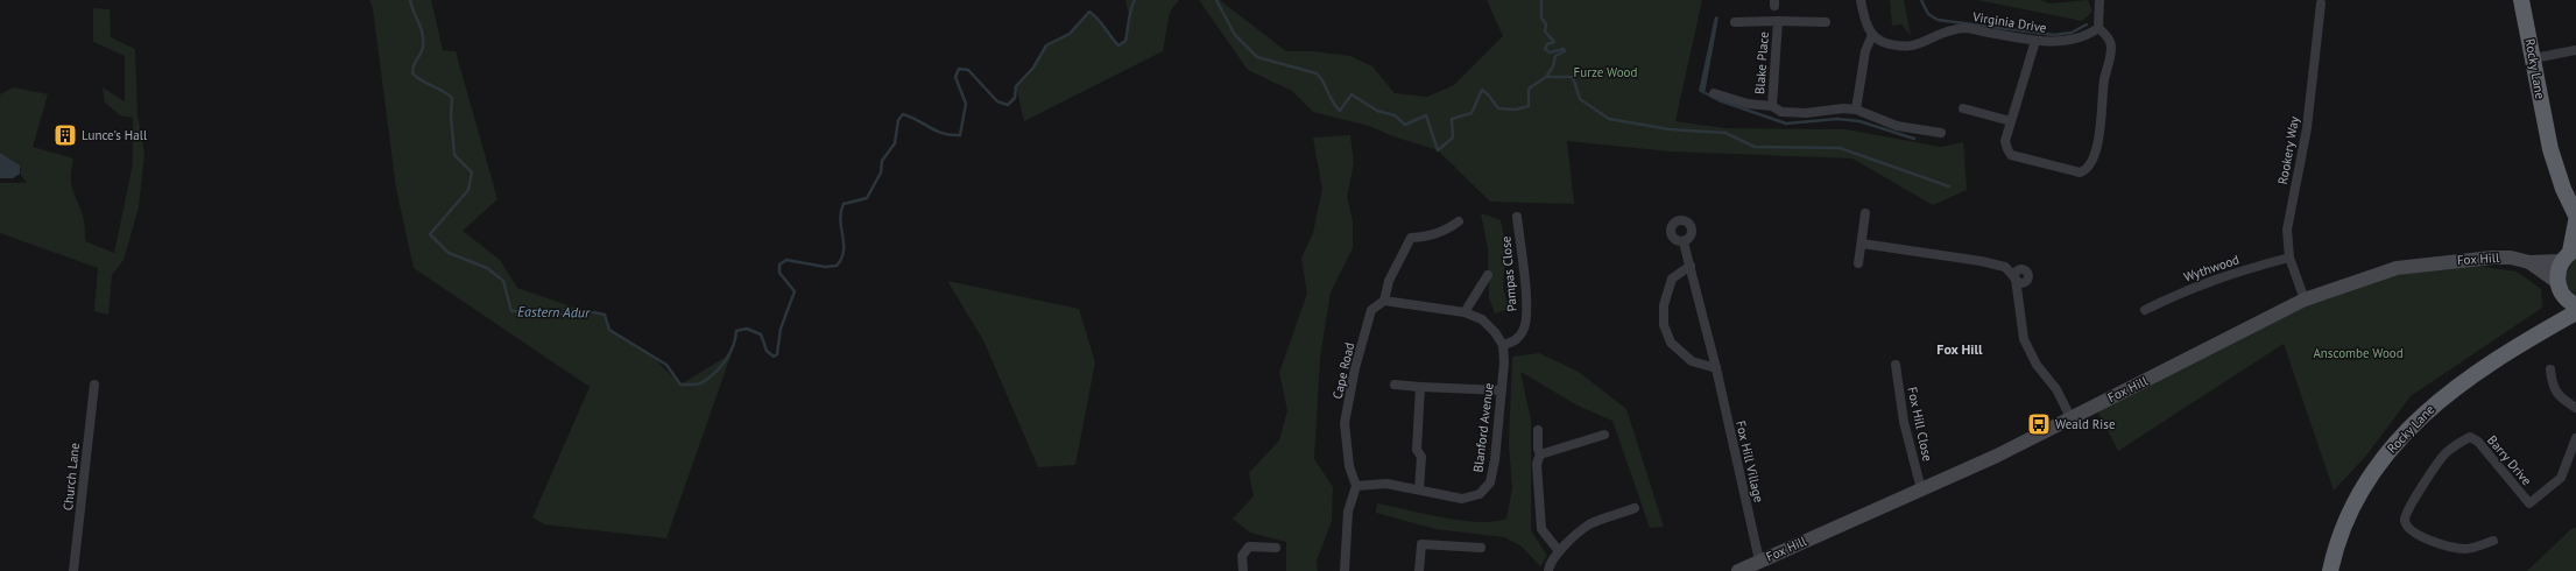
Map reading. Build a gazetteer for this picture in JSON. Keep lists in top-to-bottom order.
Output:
{
  "streets": {
    "highway": ["Rocky Lane"],
    "main road": ["Fox Hill"],
    "street": [
      "Virginia Drive",
      "Blake Place",
      "Rookery Way",
      "Wythwood",
      "Pampas Close",
      "Cape Road",
      "Fox Hill Close",
      "Blanford Avenue",
      "Barry Drive",
      "Fox Hill Village",
      "Church Lane"
    ]
  },
  "crossings": [
    ["Rocky Lane", "Fox Hill"],
    ["Rookery Way", "Fox Hill"],
    ["Rookery Way", "Wythwood"],
    ["Fox Hill", "Fox Hill Close"],
    ["Fox Hill", "Fox Hill Village"],
    ["Pampas Close", "Blanford Avenue"],
    ["Cape Road", "Blanford Avenue"]
  ],
  "districts": ["Fox Hill"],
  "water": ["Eastern Adur"],
  "parks": ["Furze Wood", "Anscombe Wood"],
  "places": {
    "building": ["Lunce's Hall"],
    "bus stop": ["Weald Rise"]
  }
}
